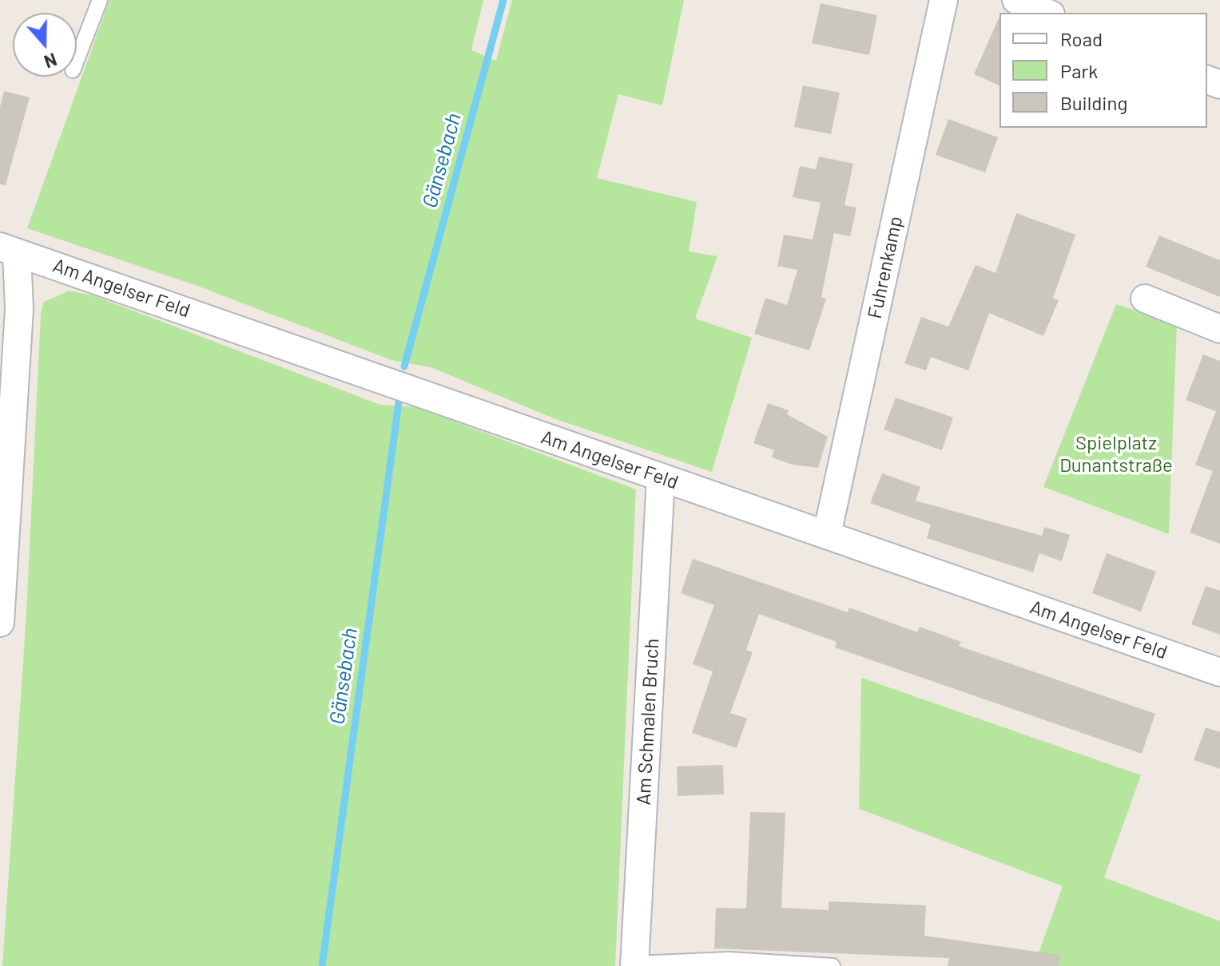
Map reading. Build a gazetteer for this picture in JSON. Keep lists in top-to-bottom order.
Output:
{
  "streets": {
    "street": ["Fuhrenkamp", "Am Angelser Feld", "Am Schmalen Bruch"]
  },
  "crossings": [
    ["Fuhrenkamp", "Am Angelser Feld"],
    ["Am Angelser Feld", "Am Schmalen Bruch"]
  ],
  "water": ["Gänsebach"],
  "parks": ["Spielplatz Dunantstraße"],
  "legend": ["Road", "Park", "Building"],
  "north": "bottom"
}
